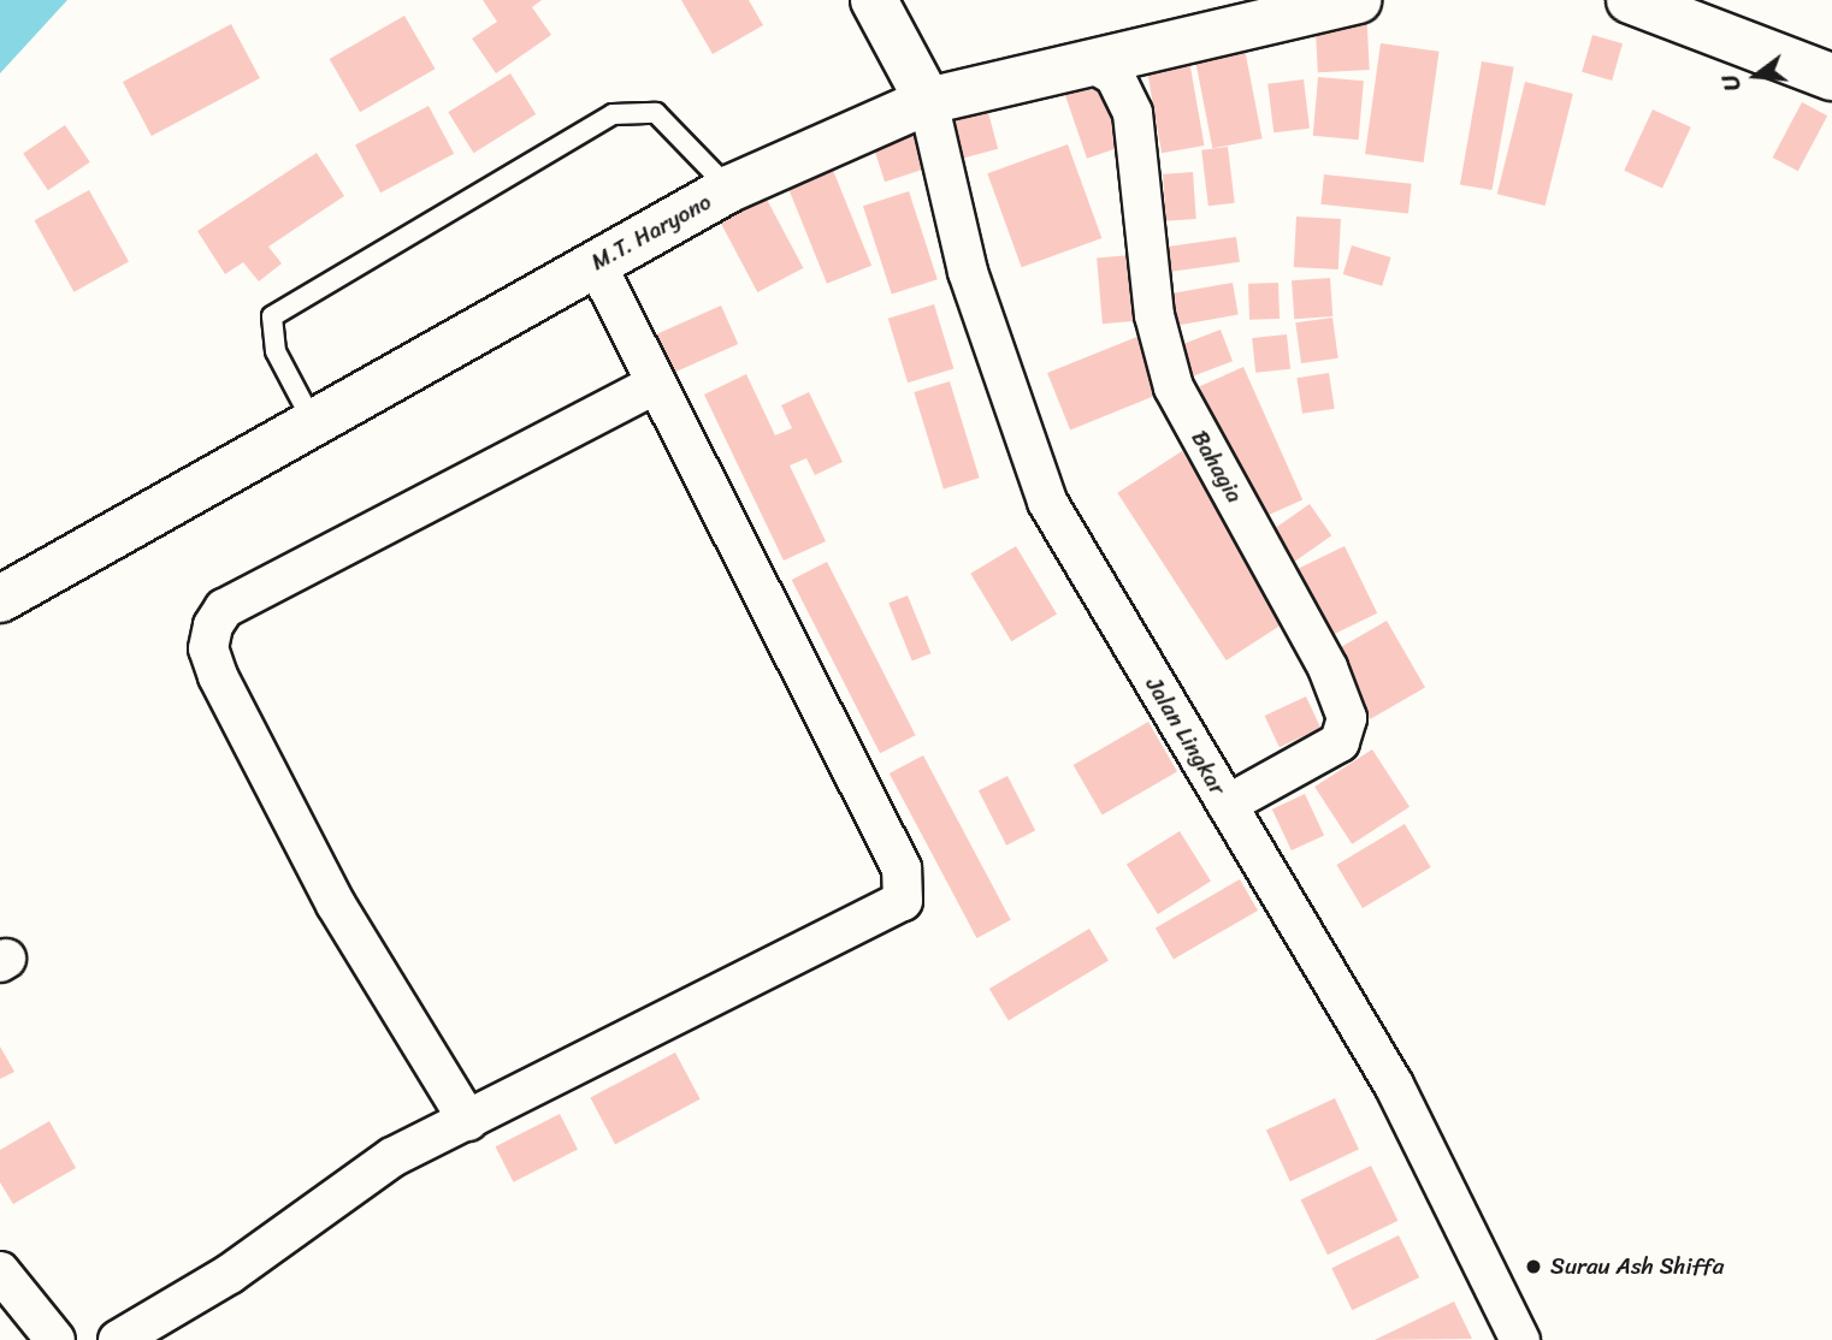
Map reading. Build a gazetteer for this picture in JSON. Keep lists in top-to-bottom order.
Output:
{
  "streets": {
    "highway": ["M.T. Haryono"],
    "street": ["Bahagia", "Jalan Lingkar"]
  },
  "crossings": [
    ["M.T. Haryono", "Bahagia"],
    ["M.T. Haryono", "Jalan Lingkar"],
    ["Bahagia", "Jalan Lingkar"]
  ],
  "places": ["Surau Ash Shiffa"],
  "north": "left"
}
